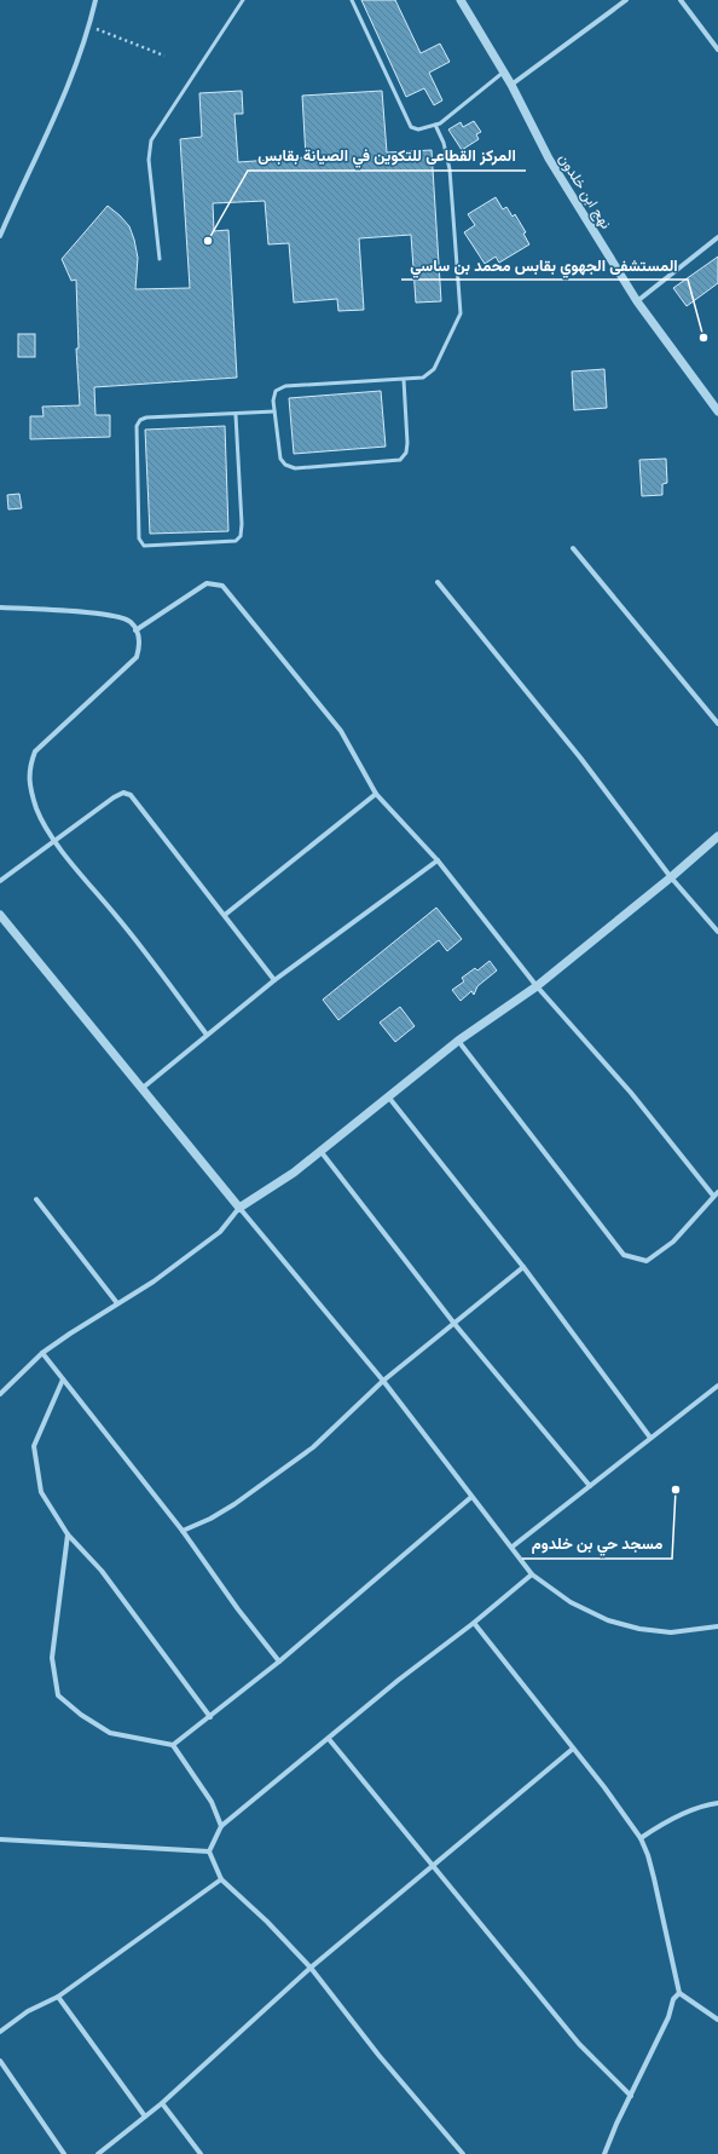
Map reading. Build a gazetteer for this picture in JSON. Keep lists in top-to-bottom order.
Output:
{
  "streets": {
    "street": ["نهج ابن خلدون"]
  },
  "places": ["المركز القطاعى للتكوين في الصيانة بقابس", "المستشفى الجهوي بقابس محمد بن ساسي", "مسجد حي بن خلدوم"]
}
